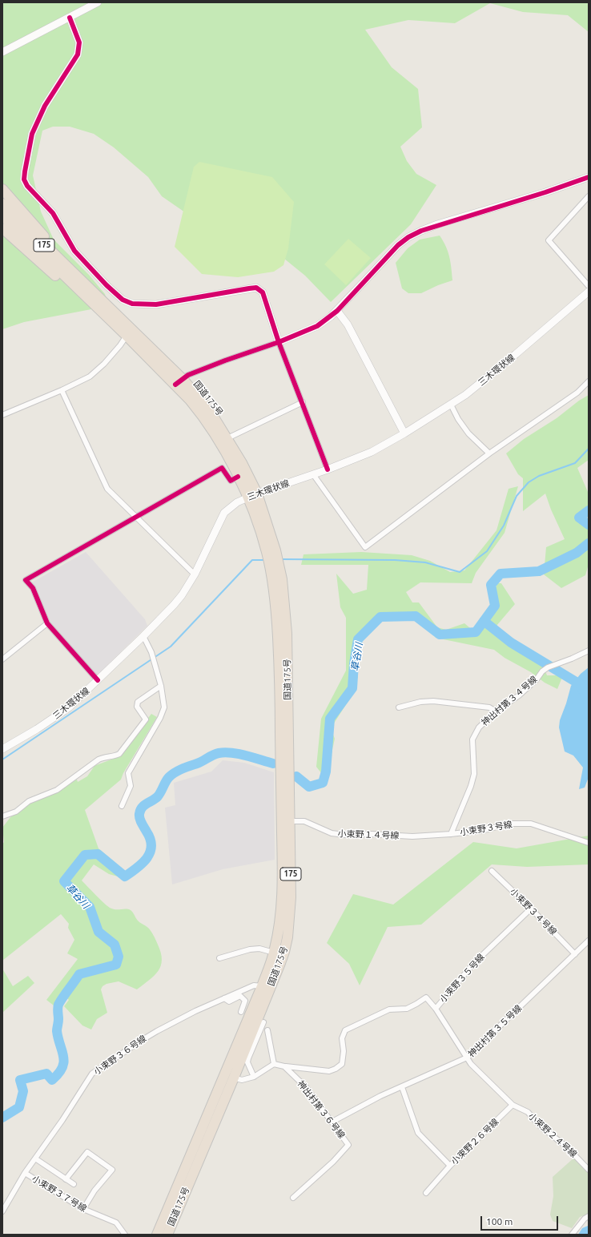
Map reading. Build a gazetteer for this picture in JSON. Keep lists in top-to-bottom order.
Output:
{
  "streets": {
    "highway": ["175", "国道175号"],
    "street": [
      "三木環状線",
      "神出村第３４号線",
      "小束野３号線",
      "小束野１４号線",
      "小束野３４号線",
      "小束野３５号線",
      "神出村第３５号線",
      "小束野３６号線",
      "神出村第３６号線",
      "小束野２４号線",
      "小束野２６号線",
      "小束野３７号線"
    ]
  },
  "crossings": [
    ["三木環状線", "国道175号"],
    ["国道175号", "小束野１４号線"],
    ["国道175号", "小束野３６号線"],
    ["神出村第３４号線", "小束野３号線"],
    ["小束野３号線", "小束野１４号線"],
    ["小束野３４号線", "小束野３５号線"],
    ["小束野３４号線", "神出村第３５号線"],
    ["小束野３５号線", "神出村第３５号線"],
    ["小束野３５号線", "小束野２４号線"],
    ["小束野３５号線", "小束野２６号線"],
    ["神出村第３５号線", "神出村第３６号線"],
    ["神出村第３５号線", "小束野２６号線"],
    ["小束野３６号線", "小束野３７号線"],
    ["小束野２４号線", "小束野２６号線"]
  ],
  "water": ["草谷川"],
  "scale_bar": "100 m"
}
